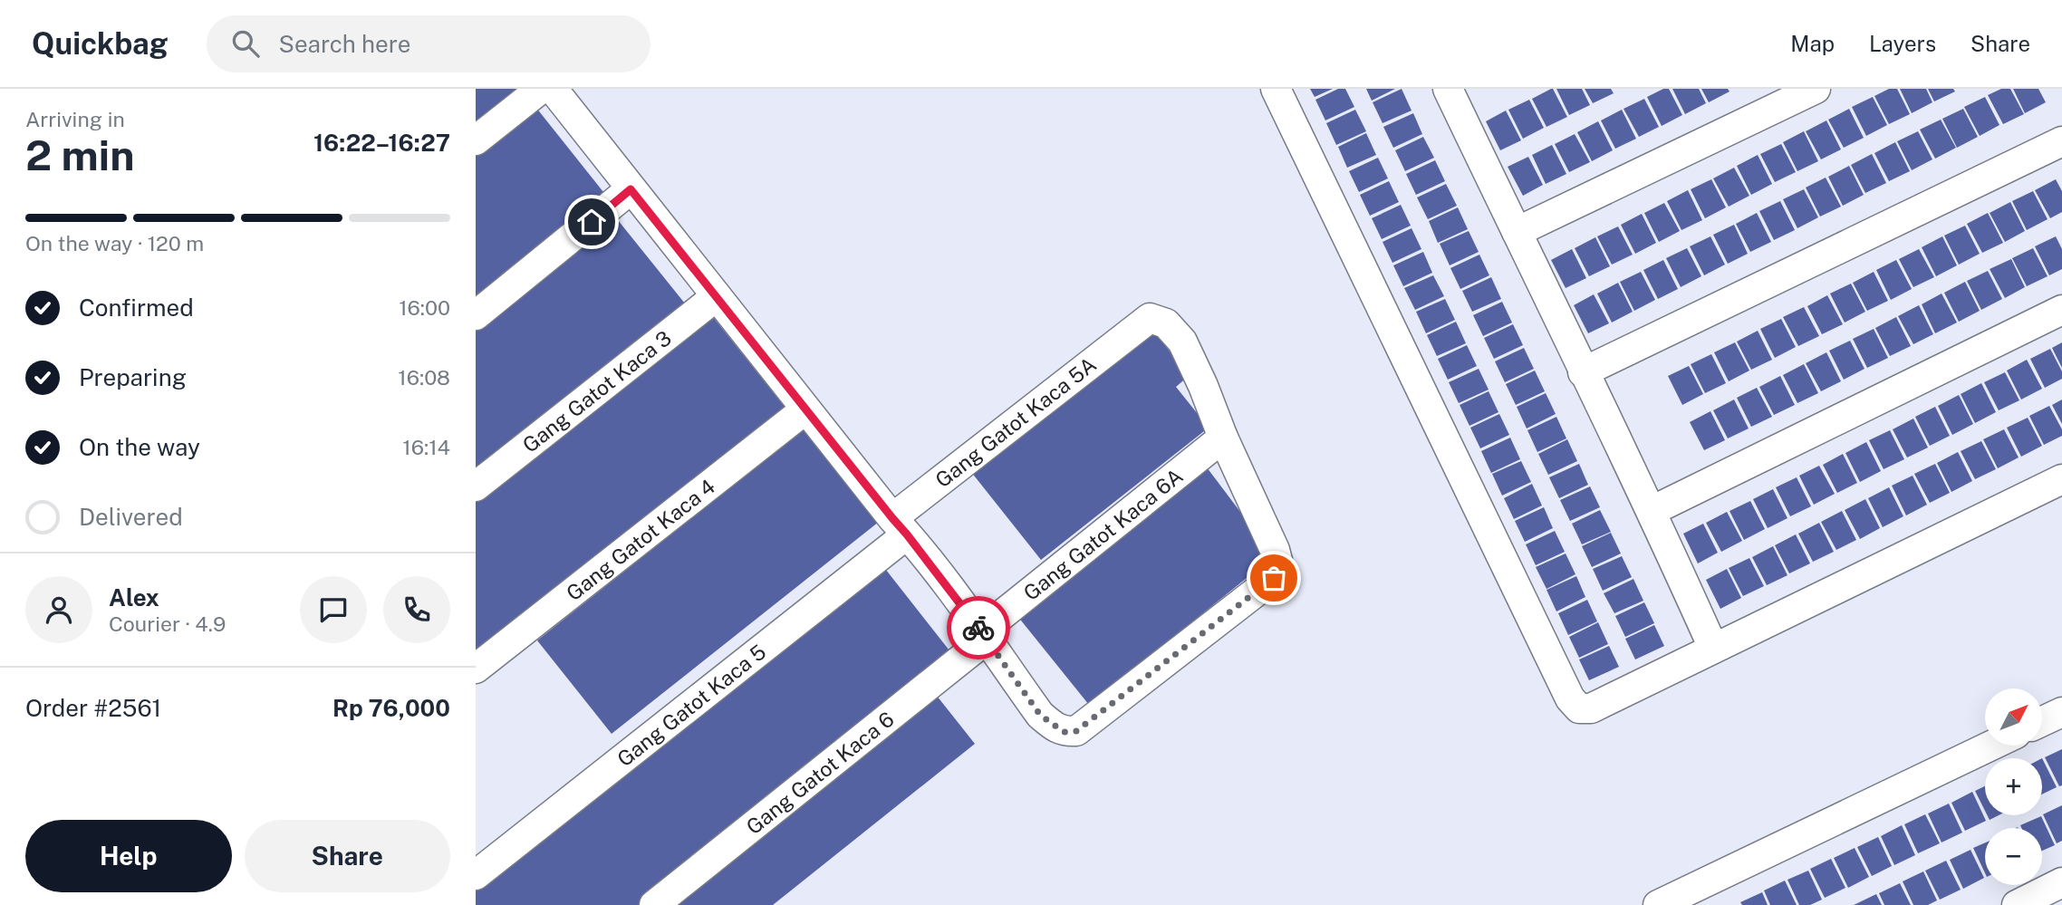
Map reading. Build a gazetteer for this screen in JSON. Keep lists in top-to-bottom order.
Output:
{
  "streets": {
    "street": [
      "Gang Gatot Kaca 3",
      "Gang Gatot Kaca 5A",
      "Gang Gatot Kaca 6A",
      "Gang Gatot Kaca 4",
      "Gang Gatot Kaca 5",
      "Gang Gatot Kaca 6"
    ]
  },
  "crossings": [
    ["Gang Gatot Kaca 5A", "Gang Gatot Kaca 6A"],
    ["Gang Gatot Kaca 5A", "Gang Gatot Kaca 5"],
    ["Gang Gatot Kaca 6A", "Gang Gatot Kaca 6"]
  ],
  "north": "top right",
  "page": {
    "header": "Quickbag",
    "search": "Search here",
    "nav": ["Map", "Layers", "Share"],
    "heading": ["2 min", "Arriving in", "16:22–16:27"],
    "panel": [
      "Alex",
      "Courier · 4.9",
      "Order #2561",
      "Rp 76,000"
    ],
    "bar": "On the way · 120 m",
    "list": [
      ["Confirmed", "16:00"],
      ["Preparing", "16:08"],
      ["On the way", "16:14"],
      "Delivered"
    ],
    "map_buttons": ["+", "−"],
    "buttons": ["Help", "Share"]
  }
}
